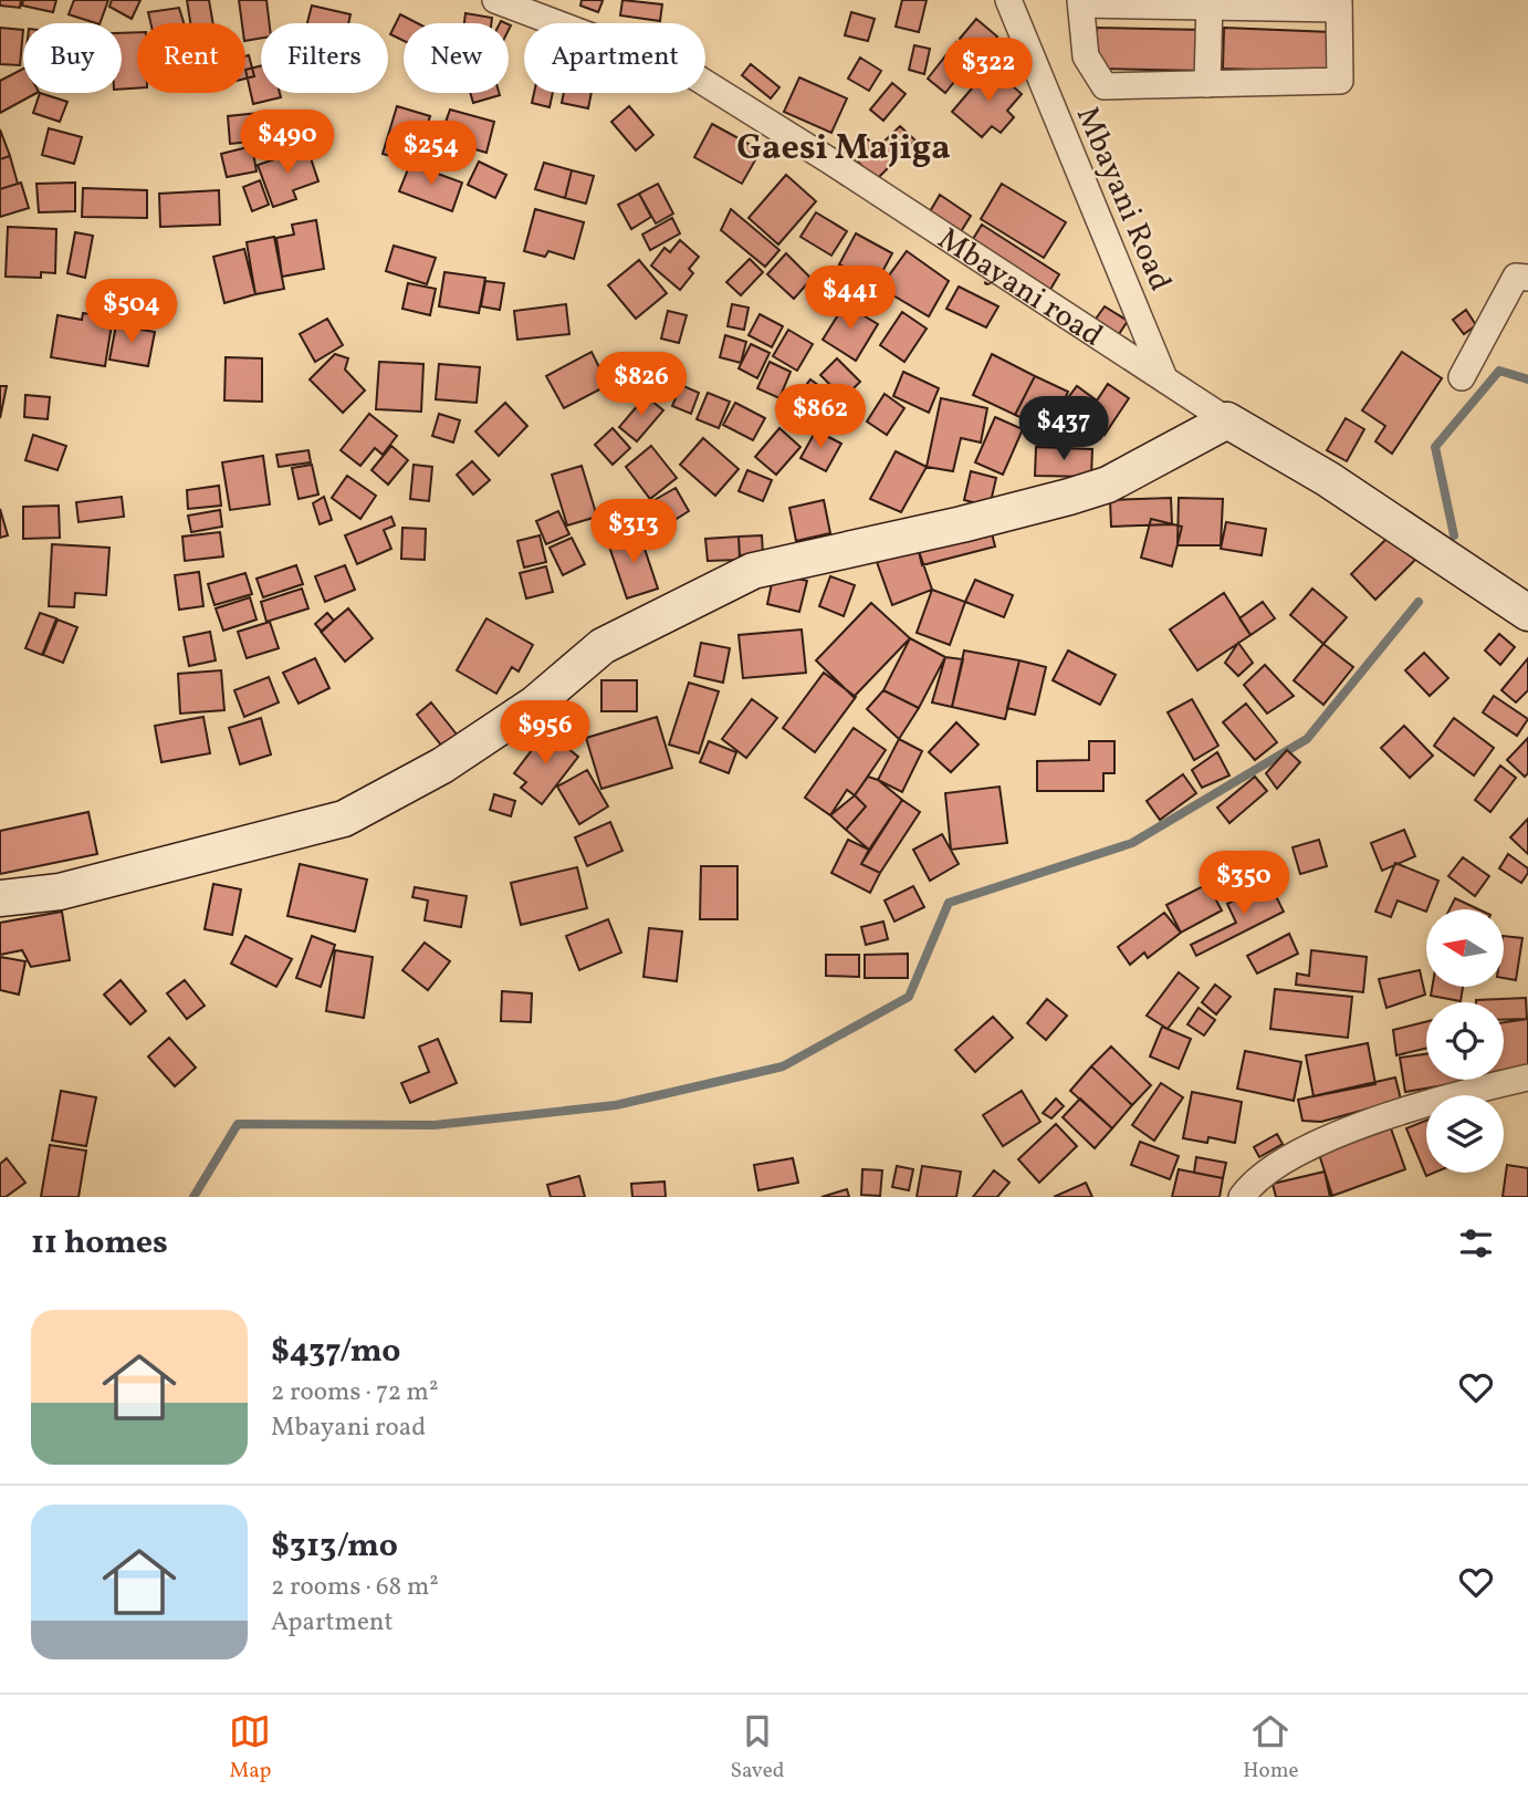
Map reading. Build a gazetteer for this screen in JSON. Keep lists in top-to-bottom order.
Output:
{
  "streets": {
    "street": ["Mbayani Road", "Mbayani road"]
  },
  "crossings": [
    ["Mbayani Road", "Mbayani road"]
  ],
  "districts": ["Gaesi Majiga"],
  "north": "left",
  "page": {
    "chip": [
      "Buy",
      "Rent",
      "Filters",
      "New",
      "Apartment"
    ],
    "price": [
      "$322",
      "$490",
      "$254",
      "$441",
      "$504",
      "$826",
      "$862",
      "$437",
      "$313",
      "$956",
      "$350"
    ],
    "heading": "11 homes",
    "list": [
      {
        "name": "$437/mo",
        "note": "2 rooms · 72 m² · Mbayani road"
      },
      {
        "name": "$313/mo",
        "note": "2 rooms · 68 m² · Apartment"
      }
    ],
    "tabs": ["Map", "Saved", "Home"]
  }
}
